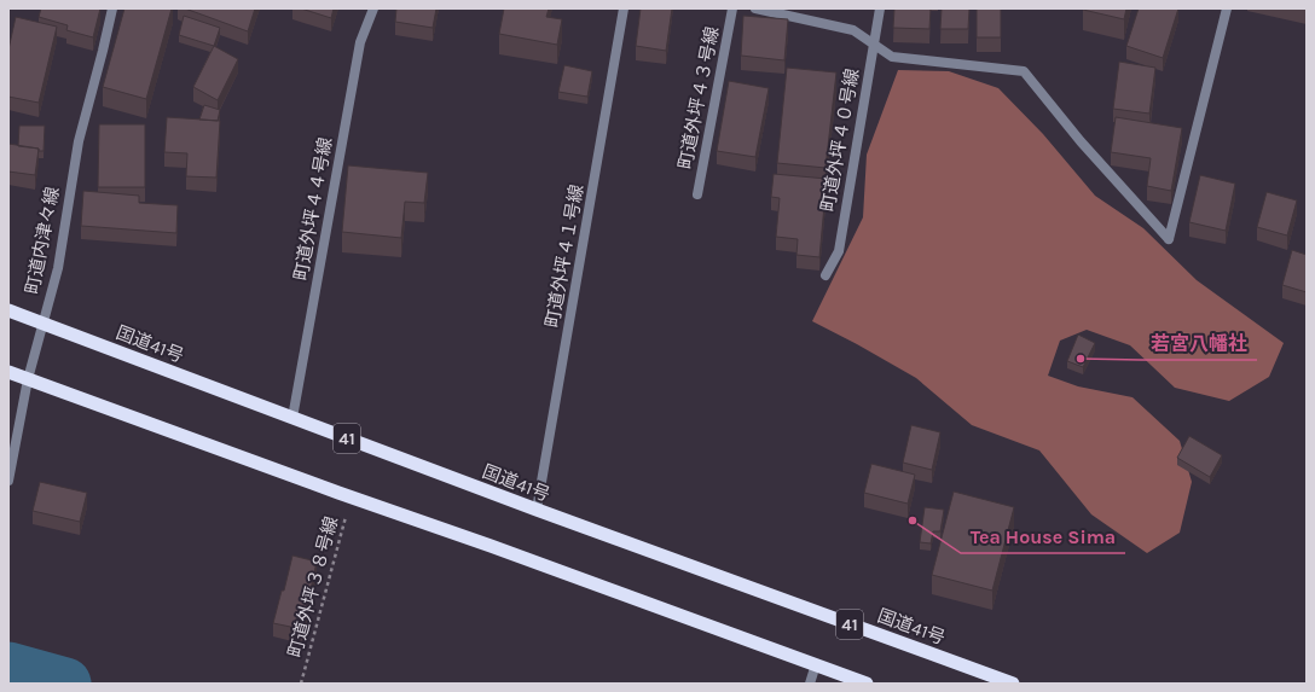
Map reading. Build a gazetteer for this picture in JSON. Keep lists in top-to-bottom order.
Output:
{
  "streets": {
    "highway": ["国道41号", "41"],
    "street": [
      "町道外坪４３号線",
      "町道外坪４０号線",
      "町道外坪４４号線",
      "町道内津々線",
      "町道外坪４１号線"
    ],
    "path": ["町道外坪３８号線"]
  },
  "crossings": [
    ["町道外坪４４号線", "国道41号"],
    ["町道内津々線", "国道41号"],
    ["町道外坪４１号線", "国道41号"]
  ],
  "places": ["若宮八幡社", "Tea House Sima"]
}
